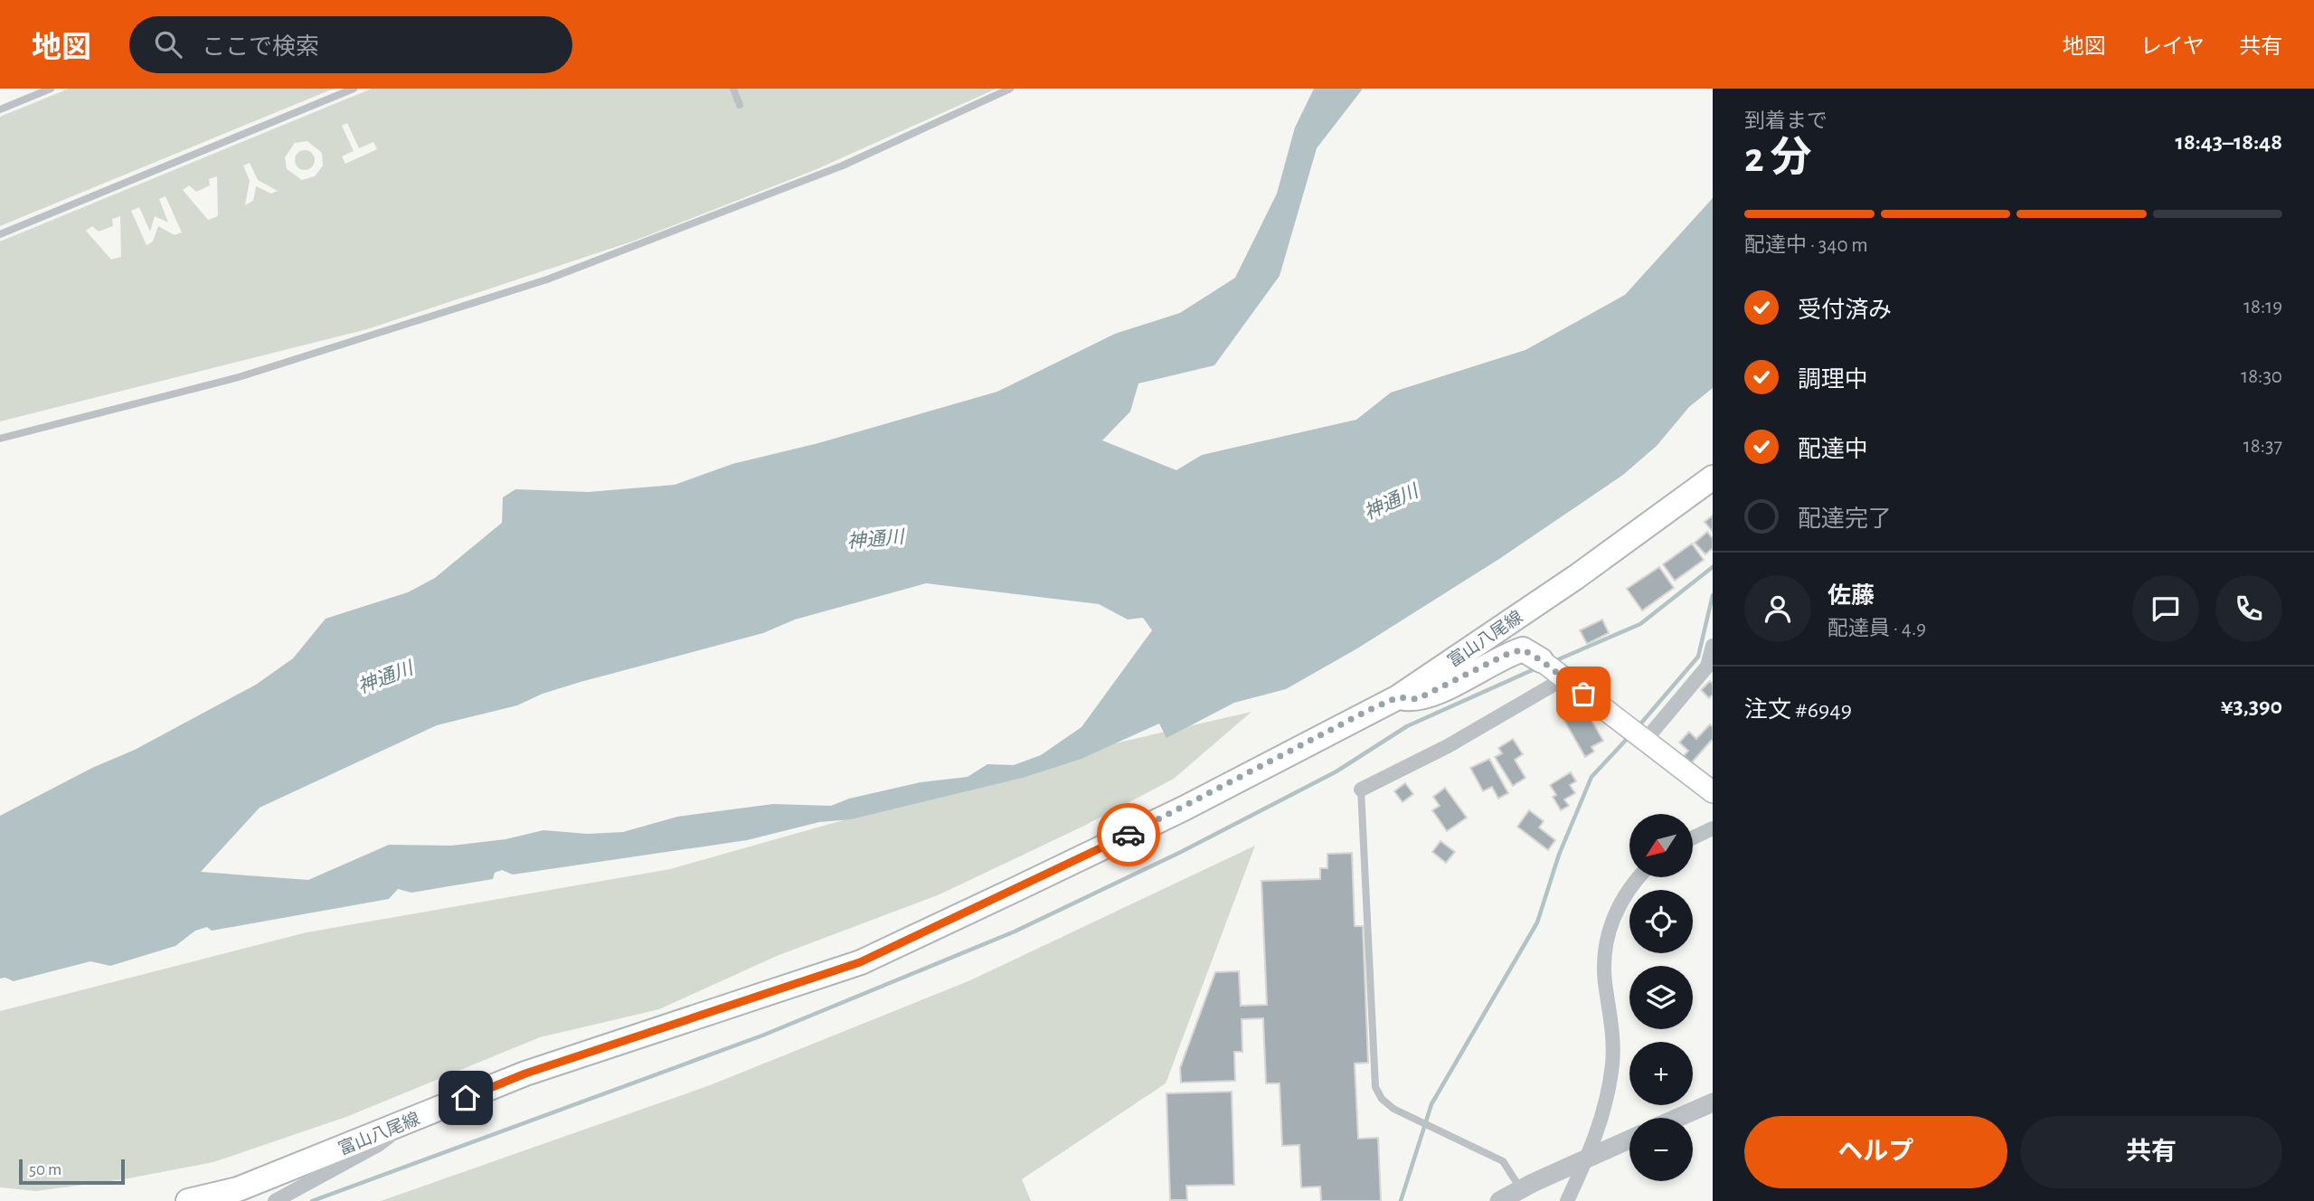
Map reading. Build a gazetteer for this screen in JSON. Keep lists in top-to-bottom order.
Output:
{
  "streets": {
    "main road": ["富山八尾線"]
  },
  "water": ["神通川"],
  "scale_bar": "50 m",
  "north": "bottom left",
  "page": {
    "header": "地図",
    "search": "ここで検索",
    "nav": ["地図", "レイヤ", "共有"],
    "heading": ["2 分", "到着まで", "18:43–18:48"],
    "panel": [
      "佐藤",
      "配達員 · 4.9",
      "注文 #6949",
      "¥3,390"
    ],
    "bar": "配達中 · 340 m",
    "list": [
      ["受付済み", "18:19"],
      ["調理中", "18:30"],
      ["配達中", "18:37"],
      "配達完了"
    ],
    "map_buttons": ["+", "−"],
    "buttons": ["ヘルプ", "共有"],
    "scale": "50 m"
  }
}
